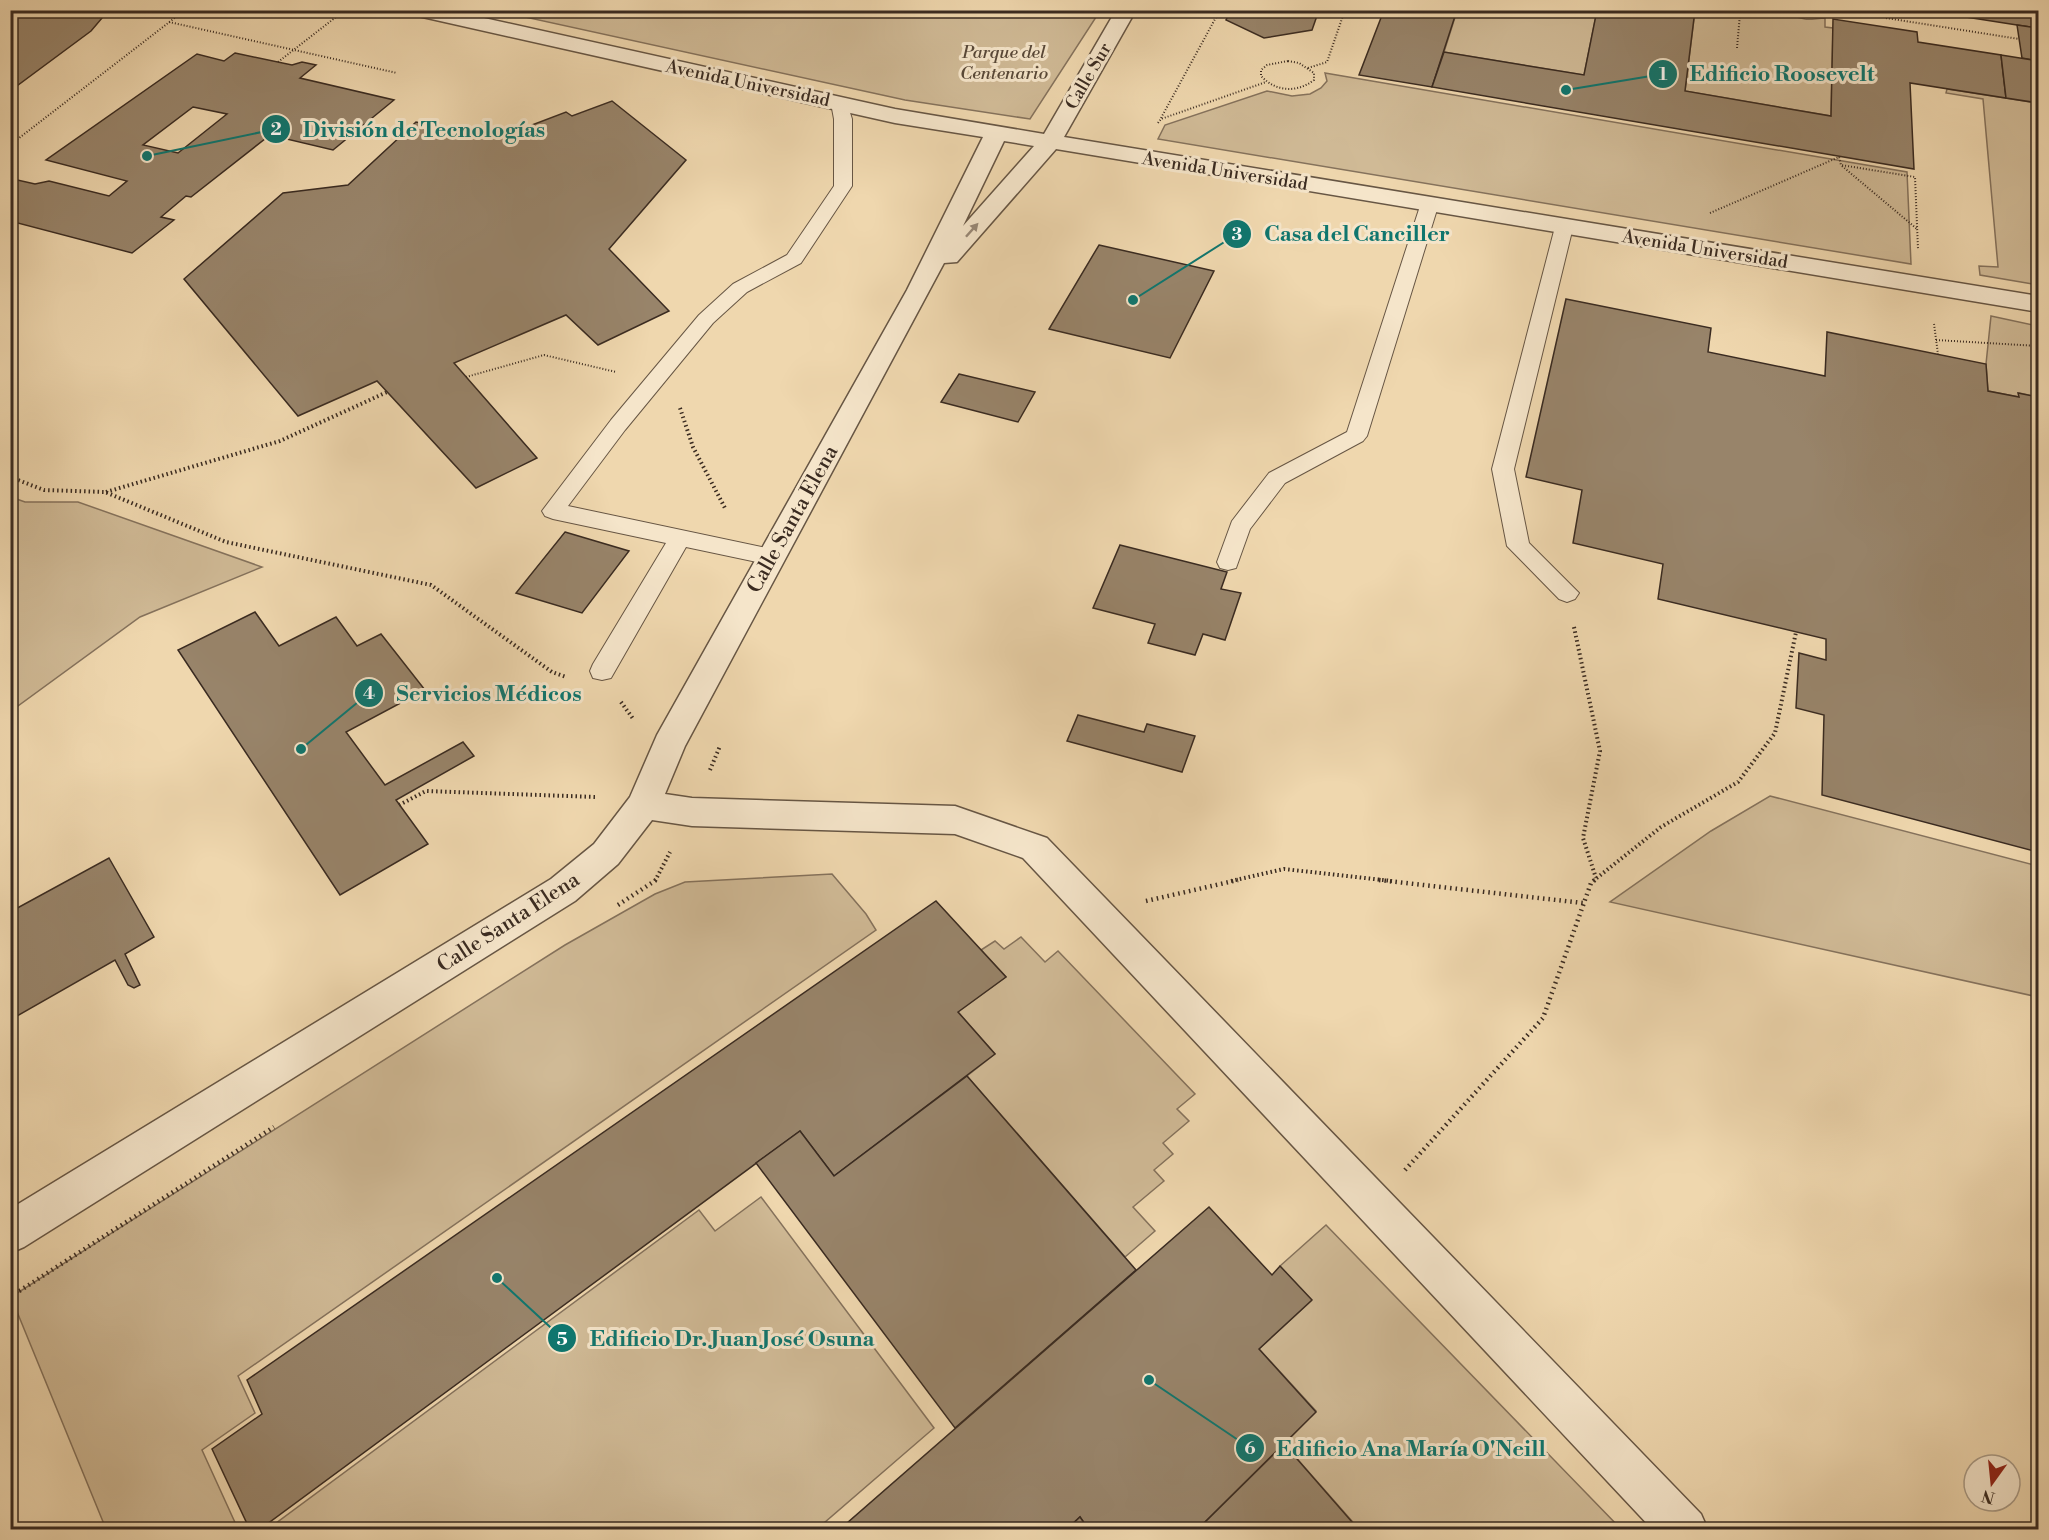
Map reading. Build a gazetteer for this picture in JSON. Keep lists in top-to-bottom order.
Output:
{
  "streets": {
    "street": ["Calle Sur", "Avenida Universidad", "Calle Santa Elena"]
  },
  "crossings": [
    ["Calle Sur", "Avenida Universidad"],
    ["Calle Sur", "Calle Santa Elena"],
    ["Avenida Universidad", "Calle Santa Elena"]
  ],
  "parks": ["Parque del Centenario"],
  "places": [
    "Edificio Roosevelt",
    "División de Tecnologías",
    "Casa del Canciller",
    "Servicios Médicos",
    "Edificio Dr. Juan José Osuna",
    "Edificio Ana María O'Neill"
  ],
  "north": "bottom"
}
